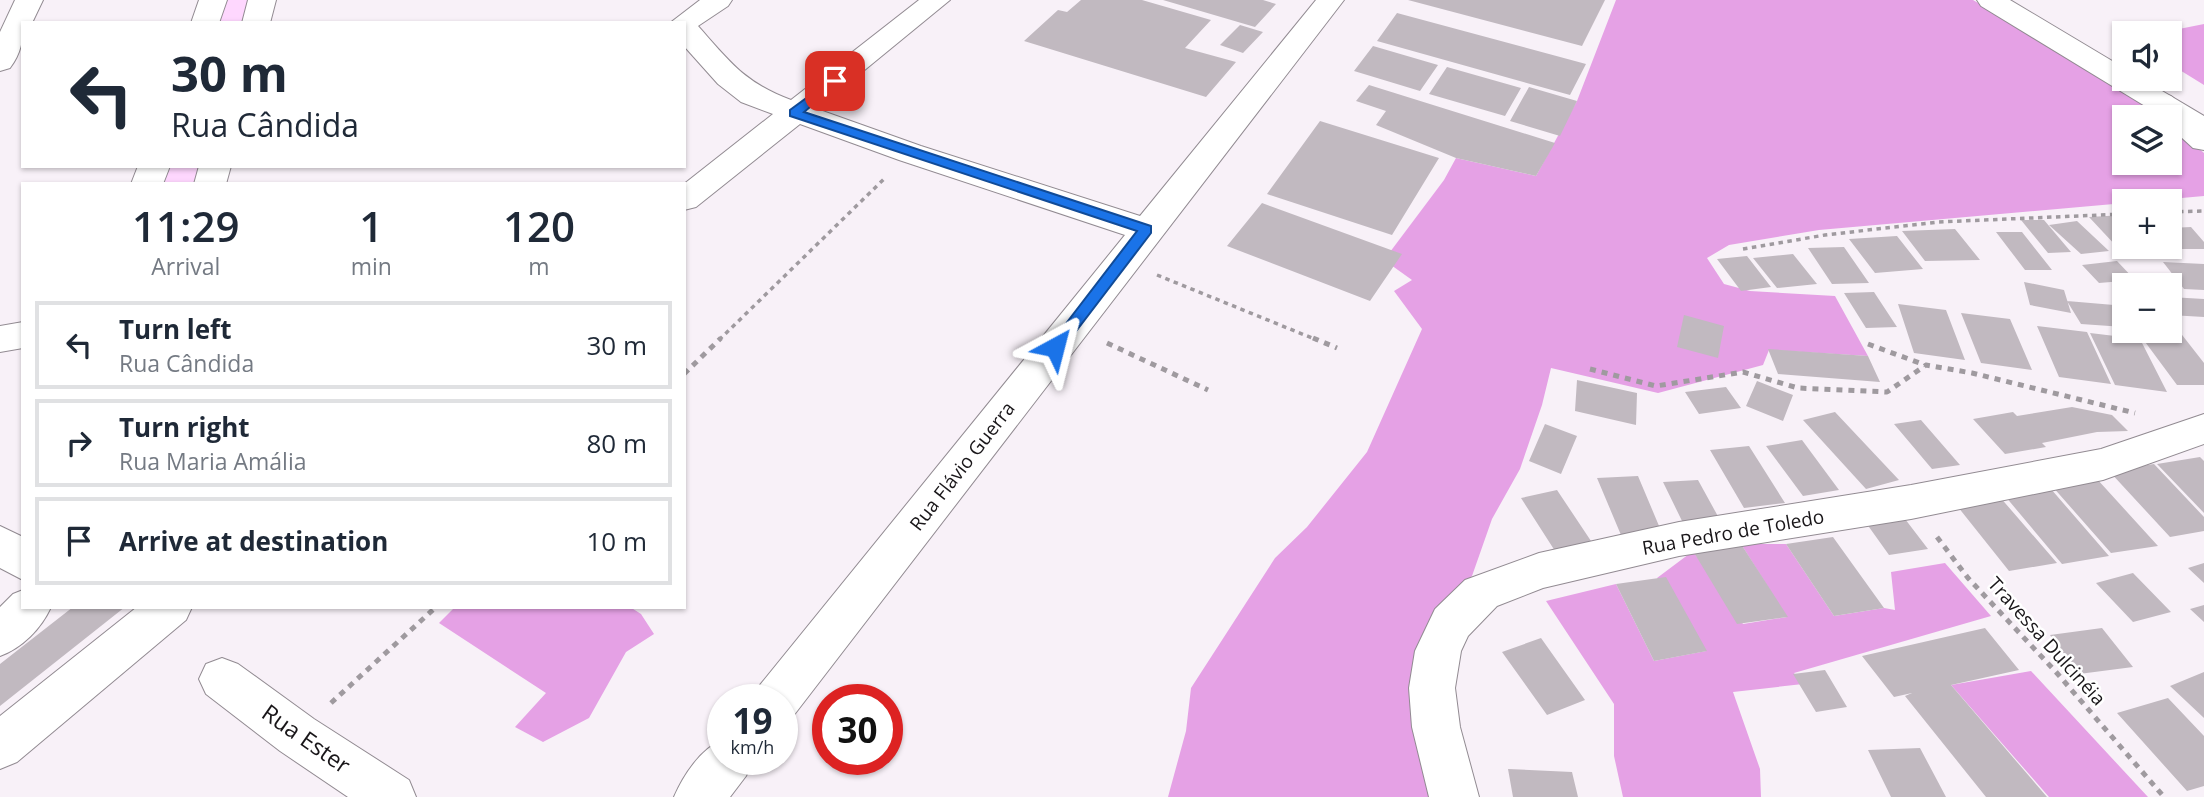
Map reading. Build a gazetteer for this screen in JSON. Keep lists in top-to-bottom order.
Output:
{
  "streets": {
    "street": ["Rua Flávio Guerra", "Rua Pedro de Toledo", "Rua Ester"],
    "path": ["Travessa Dulcinéia"]
  },
  "crossings": [
    ["Rua Pedro de Toledo", "Travessa Dulcinéia"]
  ],
  "page": {
    "map_buttons": ["+", "−"],
    "turn": ["30 m", "Rua Cândida"],
    "eta": [
      "11:29",
      "Arrival",
      "1",
      "min",
      "120",
      "m"
    ],
    "list": [
      {
        "name": "Turn left",
        "note": "Rua Cândida",
        "value": "30 m"
      },
      {
        "name": "Turn right",
        "note": "Rua Maria Amália",
        "value": "80 m"
      },
      {
        "name": "Arrive at destination",
        "value": "10 m"
      }
    ],
    "speed": "19 km/h",
    "limit": "30"
  }
}
